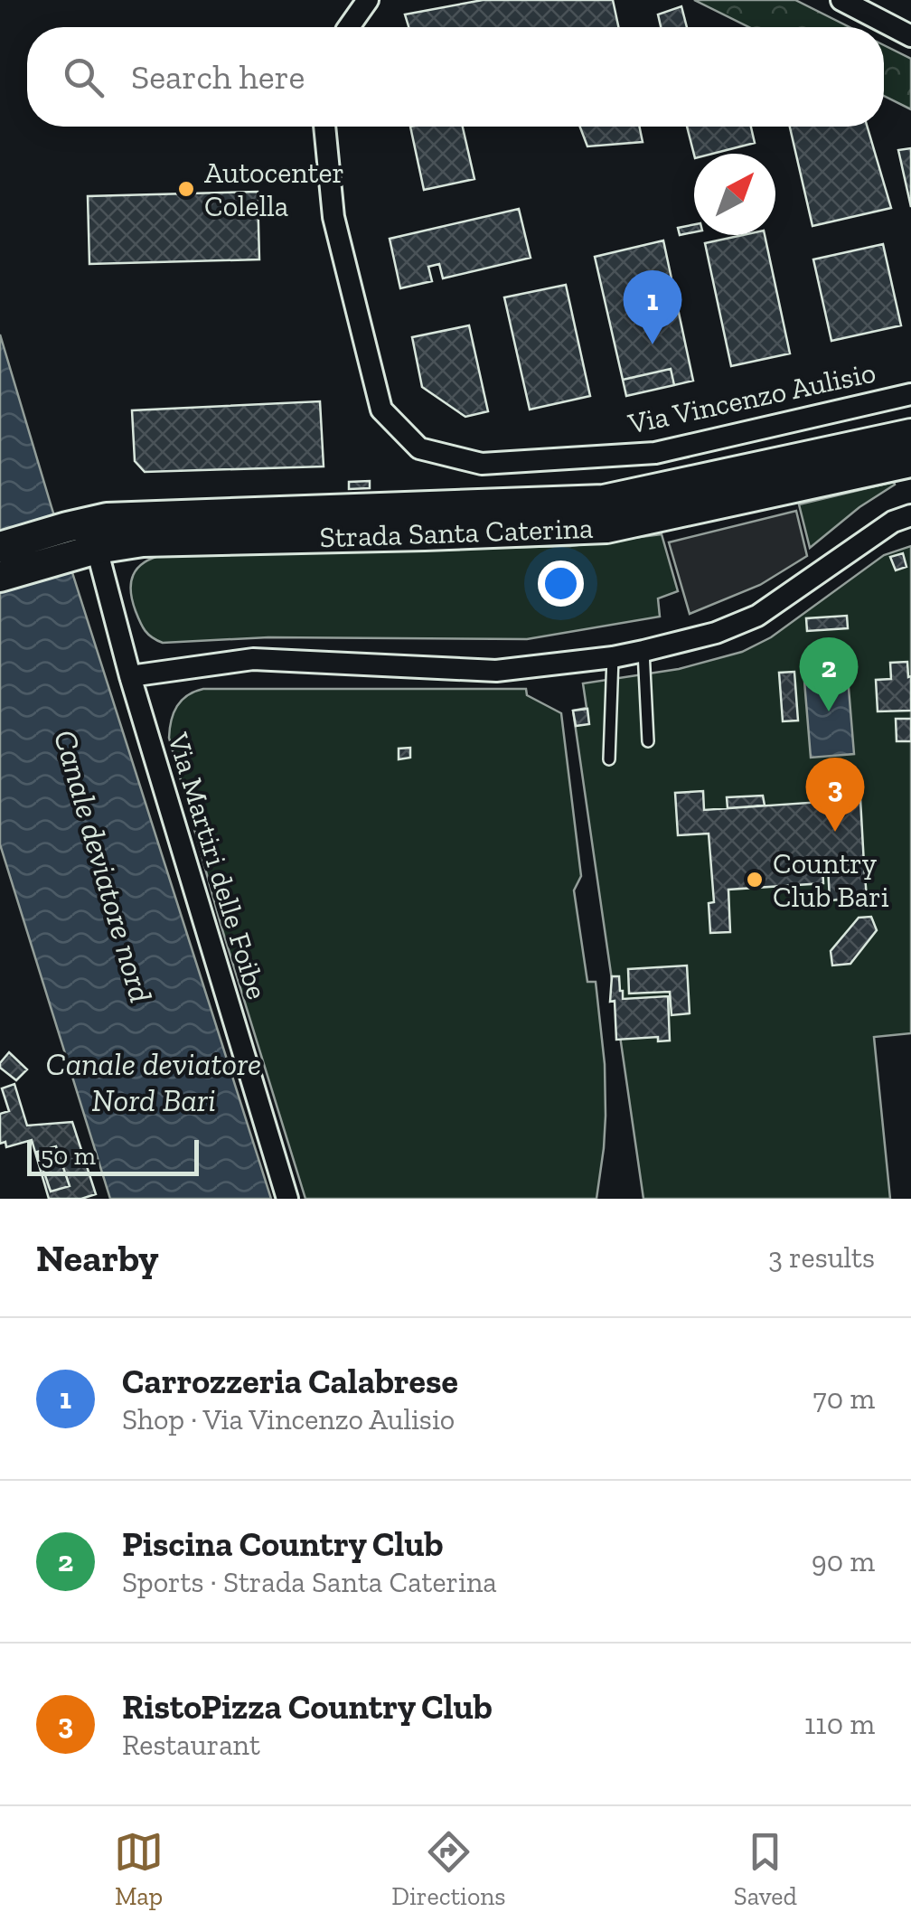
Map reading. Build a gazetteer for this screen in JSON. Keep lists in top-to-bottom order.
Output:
{
  "streets": {
    "street": ["Via Vincenzo Aulisio", "Strada Santa Caterina", "Via Martiri delle Foibe"]
  },
  "crossings": [
    ["Strada Santa Caterina", "Via Martiri delle Foibe"]
  ],
  "water": ["Canale deviatore nord", "Canale deviatore Nord Bari"],
  "places": ["Autocenter Colella", "Country Club Bari"],
  "scale_bar": "50 m",
  "north": "top right",
  "page": {
    "search": "Search here",
    "pins": ["1", "2", "3"],
    "scale": "50 m",
    "heading": ["Nearby", "3 results"],
    "list": [
      {
        "mark": "1",
        "name": "Carrozzeria Calabrese",
        "note": "Shop · Via Vincenzo Aulisio",
        "value": "70 m"
      },
      {
        "mark": "2",
        "name": "Piscina Country Club",
        "note": "Sports · Strada Santa Caterina",
        "value": "90 m"
      },
      {
        "mark": "3",
        "name": "RistoPizza Country Club",
        "note": "Restaurant",
        "value": "110 m"
      }
    ],
    "nav": ["Map", "Directions", "Saved"]
  }
}
